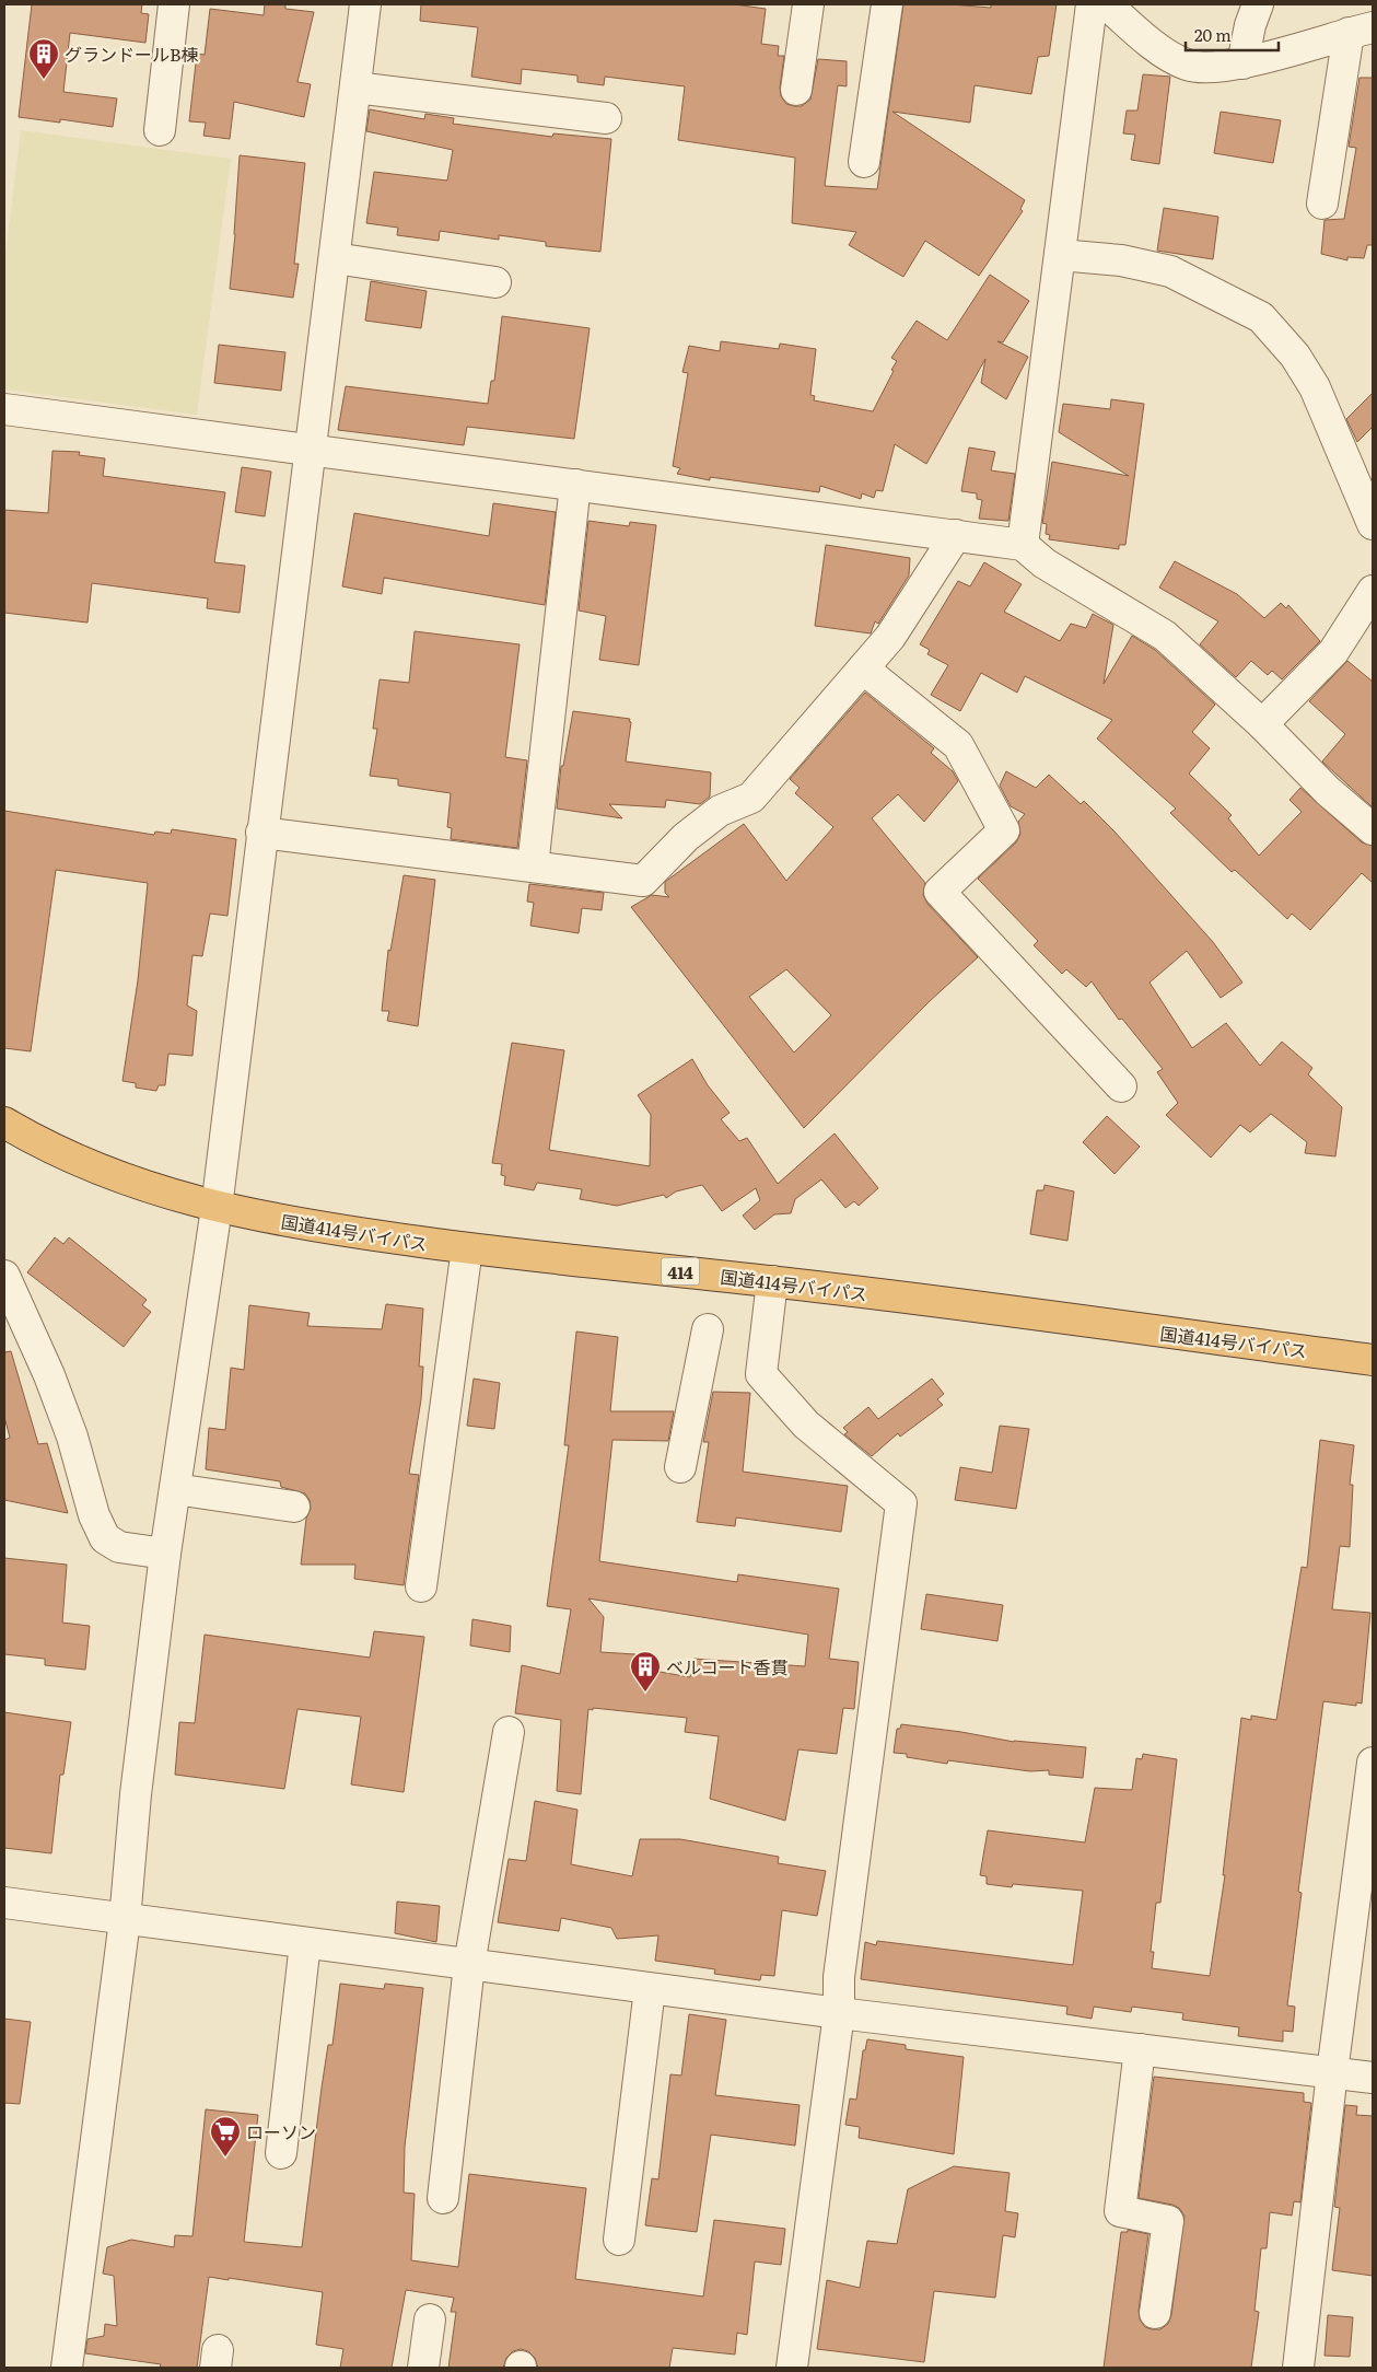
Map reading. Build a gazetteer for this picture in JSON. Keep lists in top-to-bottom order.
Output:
{
  "streets": {
    "highway": ["国道414号バイパス", "414"]
  },
  "places": {
    "building": ["グランドールB棟", "ベルコート香貫"],
    "supermarket": ["ローソン"]
  },
  "scale_bar": "20 m"
}
